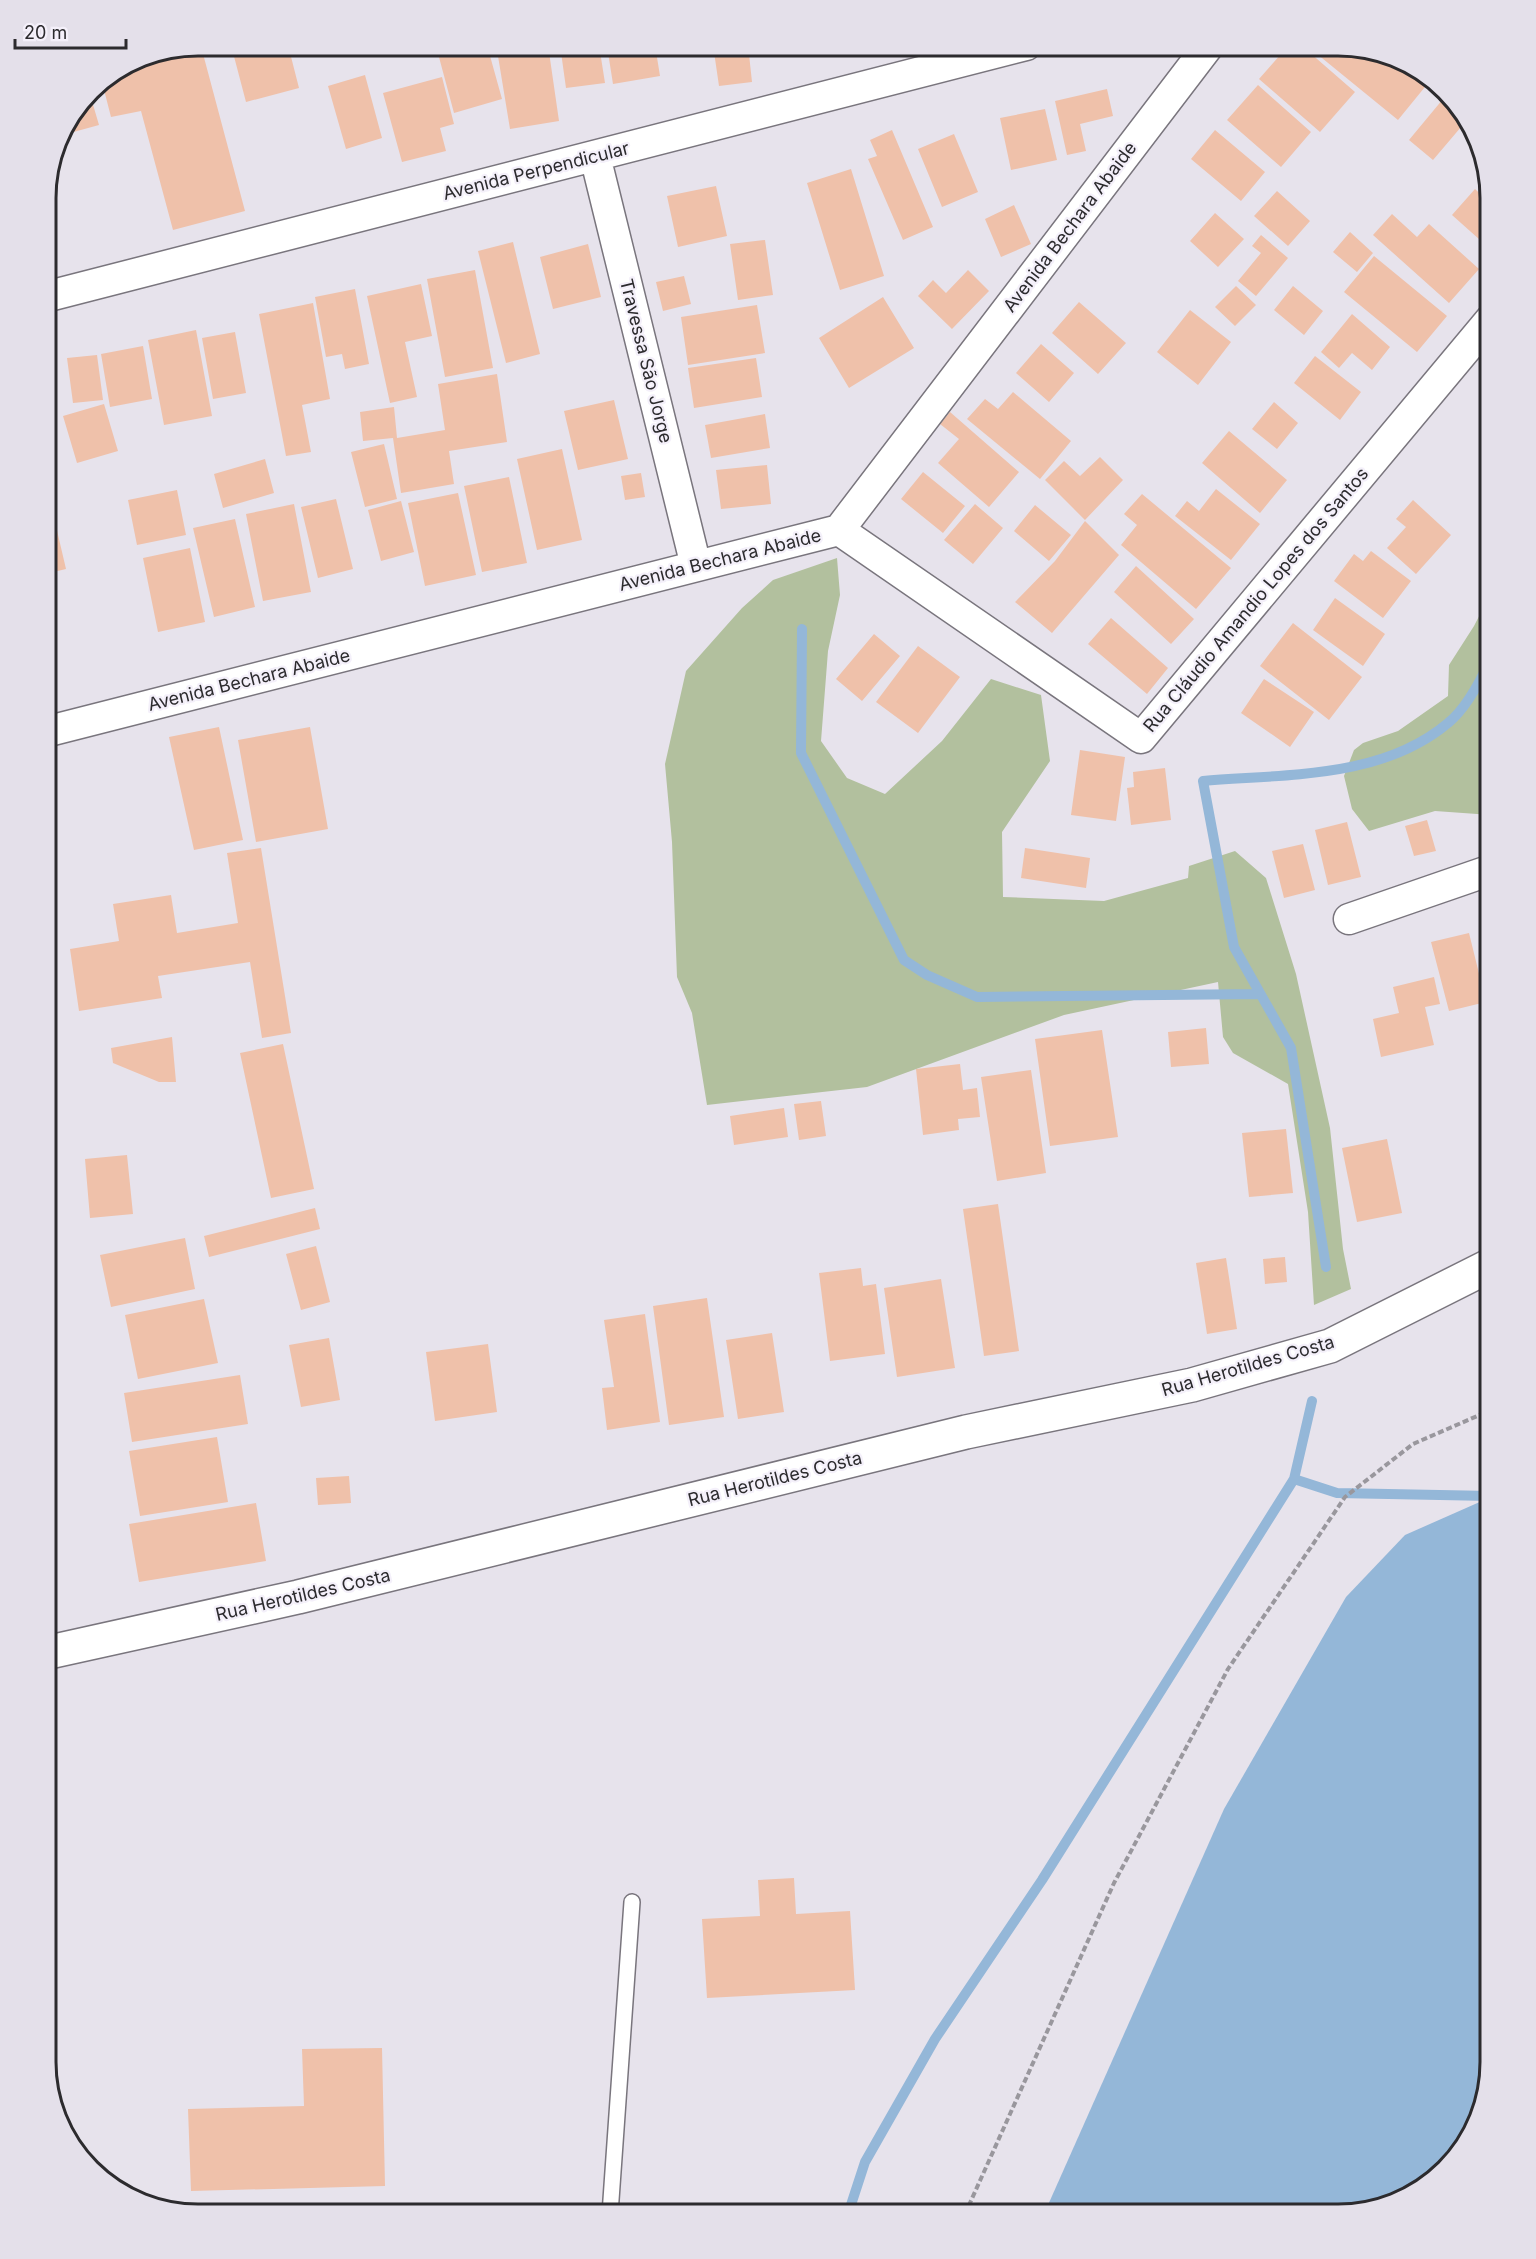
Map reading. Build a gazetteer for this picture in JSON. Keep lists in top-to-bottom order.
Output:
{
  "streets": {
    "street": [
      "Avenida Perpendicular",
      "Avenida Bechara Abaide",
      "Travessa São Jorge",
      "Rua Cláudio Amandio Lopes dos Santos",
      "Rua Herotildes Costa"
    ]
  },
  "crossings": [
    ["Avenida Perpendicular", "Travessa São Jorge"],
    ["Avenida Bechara Abaide", "Travessa São Jorge"],
    ["Avenida Bechara Abaide", "Rua Cláudio Amandio Lopes dos Santos"]
  ],
  "scale_bar": "20 m"
}
